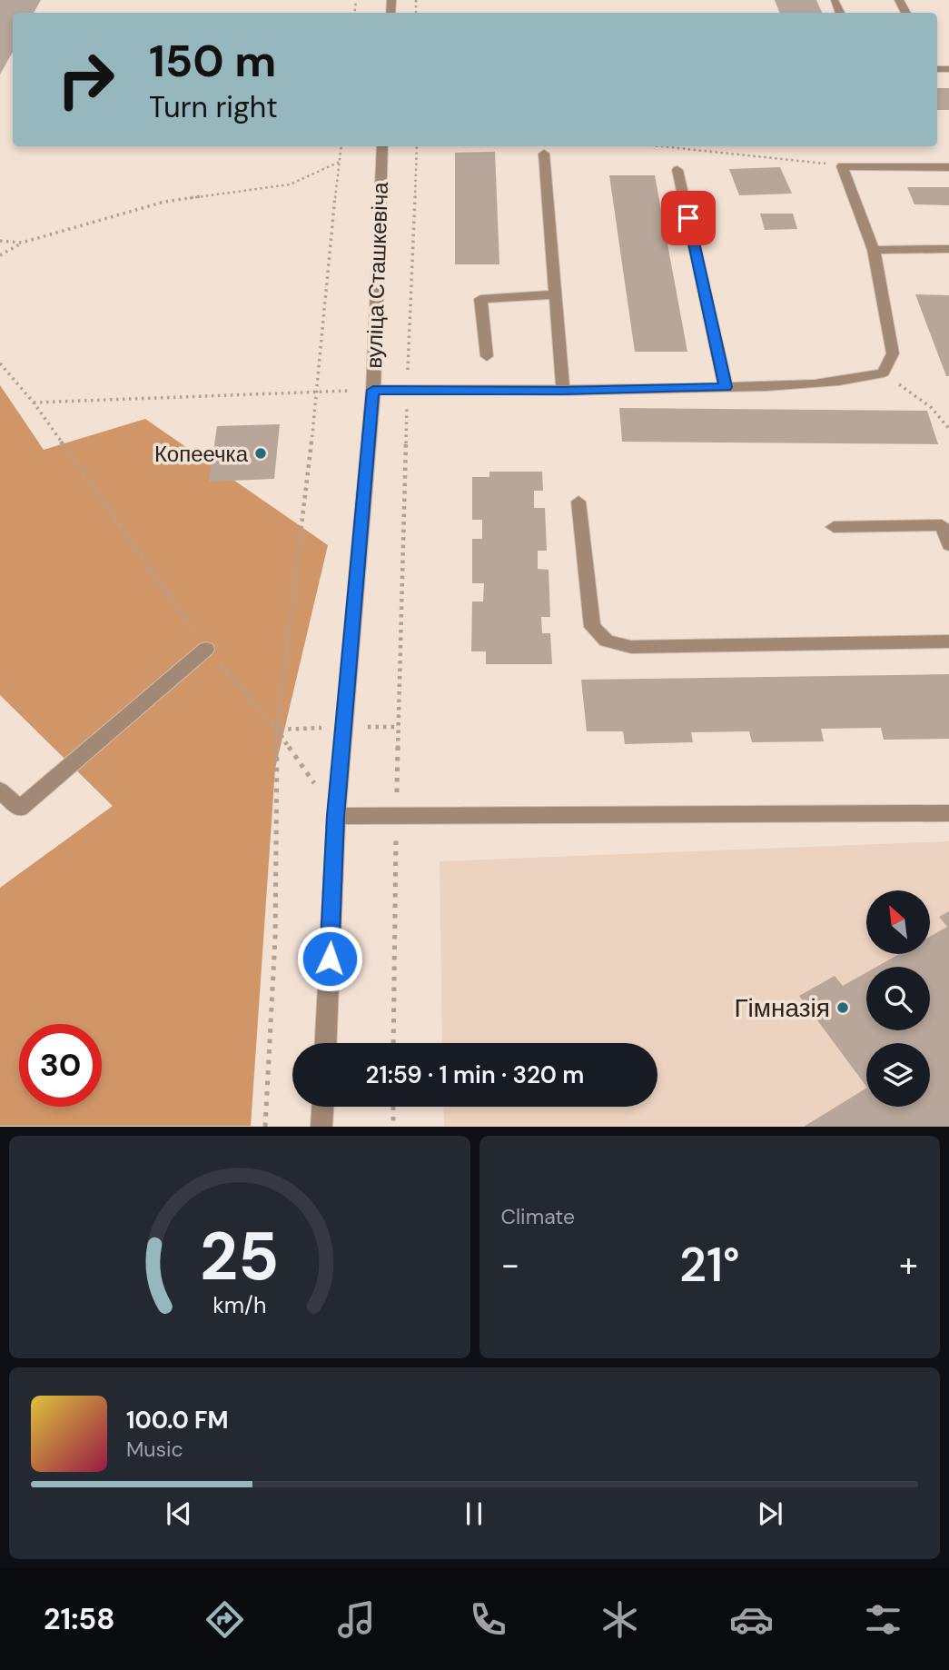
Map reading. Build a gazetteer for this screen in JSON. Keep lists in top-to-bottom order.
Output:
{
  "streets": {
    "street": ["вуліца Сташкевіча"]
  },
  "places": ["Копеечка", "Гімназія"],
  "north": "top left",
  "page": {
    "turn": ["150 m", "Turn right"],
    "limit": "30",
    "trip": "21:59 · 1 min · 320 m",
    "tile": "Climate",
    "heat": ["−", "21°", "+"],
    "song": ["100.0 FM", "Music"],
    "tabs": "21:58",
    "gauge": ["25", "km/h"]
  }
}
